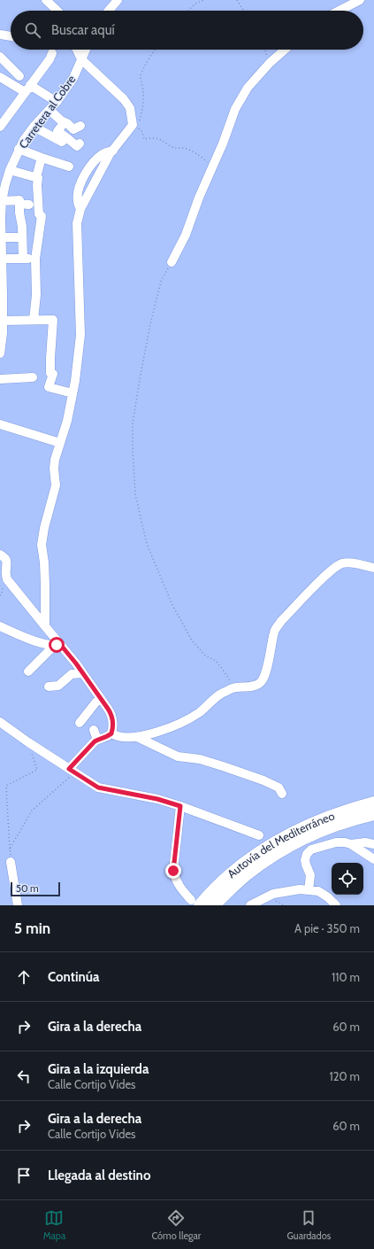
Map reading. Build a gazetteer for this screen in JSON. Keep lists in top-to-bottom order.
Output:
{
  "streets": {
    "highway": ["Autovía del Mediterráneo"],
    "street": ["Carretera al Cobre"]
  },
  "scale_bar": "50 m",
  "page": {
    "search": "Buscar aquí",
    "scale": "50 m",
    "heading": ["5 min", "A pie · 350 m"],
    "list": [
      ["Continúa", "110 m"],
      ["Gira a la derecha", "60 m"],
      ["Gira a la izquierda", "Calle Cortijo Vides", "120 m"],
      ["Gira a la derecha", "Calle Cortijo Vides", "60 m"],
      "Llegada al destino"
    ],
    "nav": ["Mapa", "Cómo llegar", "Guardados"]
  }
}
